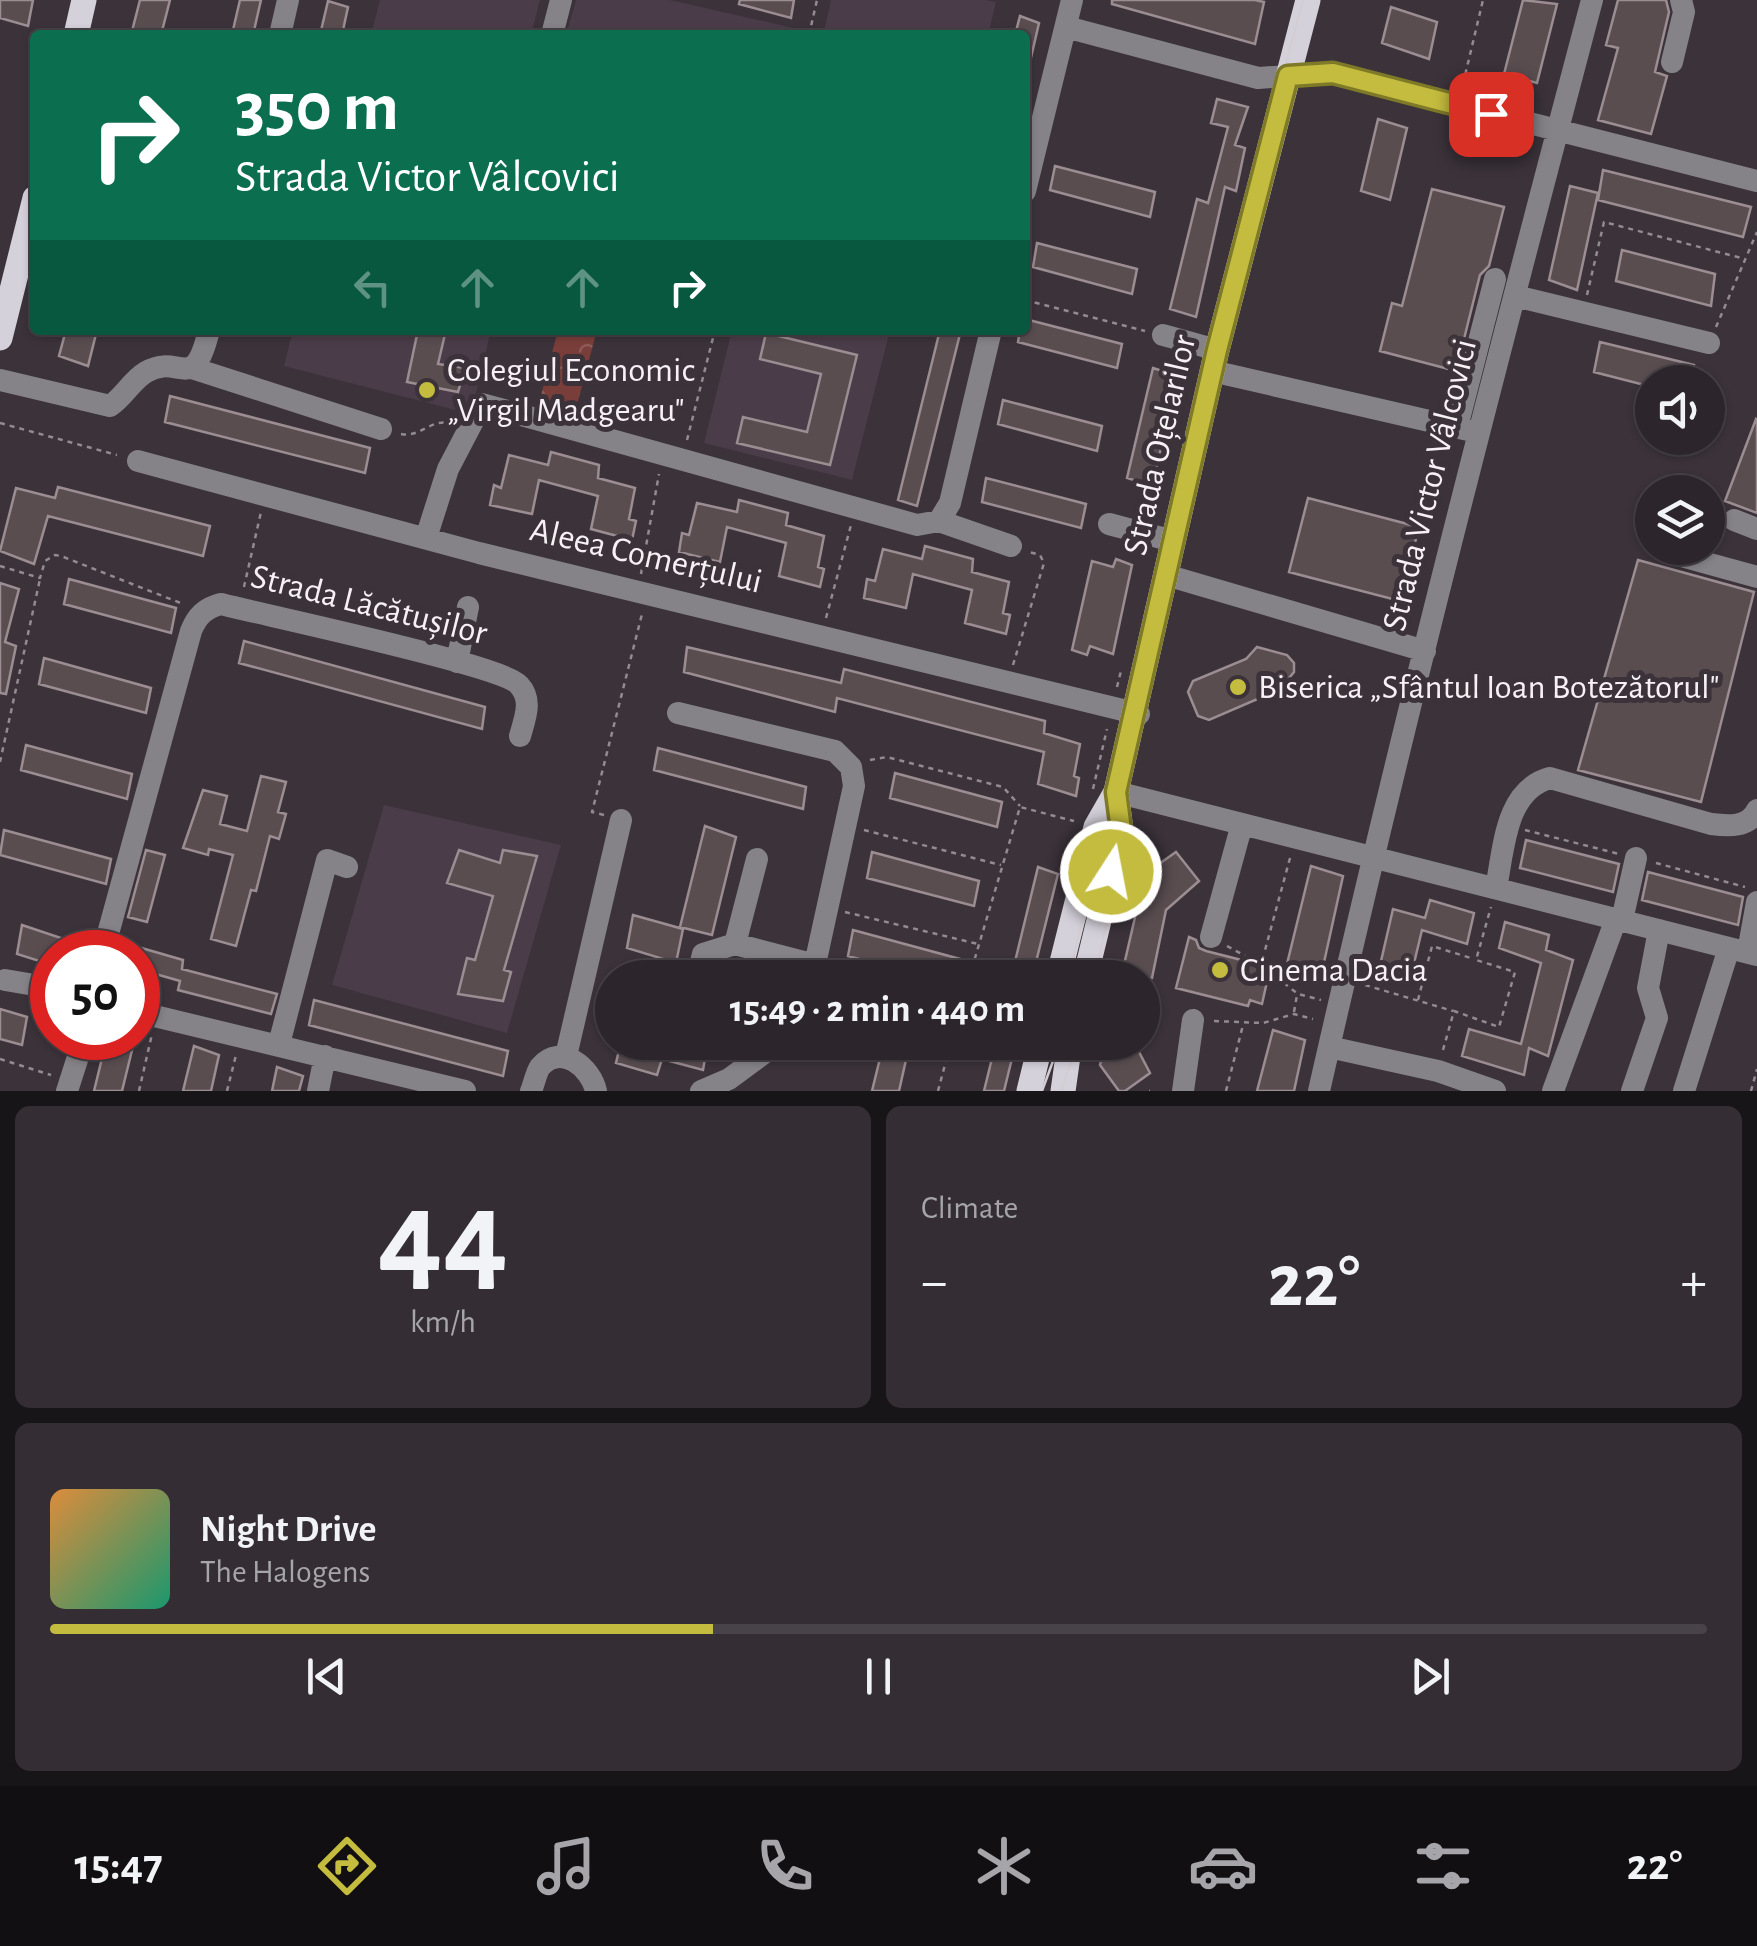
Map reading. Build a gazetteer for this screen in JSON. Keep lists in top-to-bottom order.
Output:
{
  "streets": {
    "main road": ["Strada Oțelarilor"],
    "street": ["Strada Victor Vâlcovici", "Aleea Comerțului", "Strada Lăcătușilor"]
  },
  "crossings": [
    ["Strada Oțelarilor", "Aleea Comerțului"]
  ],
  "places": ["Colegiul Economic „Virgil Madgearu\"", "Biserica „Sfântul Ioan Botezătorul\"", "Cinema Dacia"],
  "page": {
    "turn": ["350 m", "Strada Victor Vâlcovici"],
    "limit": "50",
    "trip": "15:49 · 2 min · 440 m",
    "tile": [
      ["44", "km/h"],
      "Climate"
    ],
    "heat": ["−", "22°", "+"],
    "song": ["Night Drive", "The Halogens"],
    "tabs": ["15:47", "22°"]
  }
}
